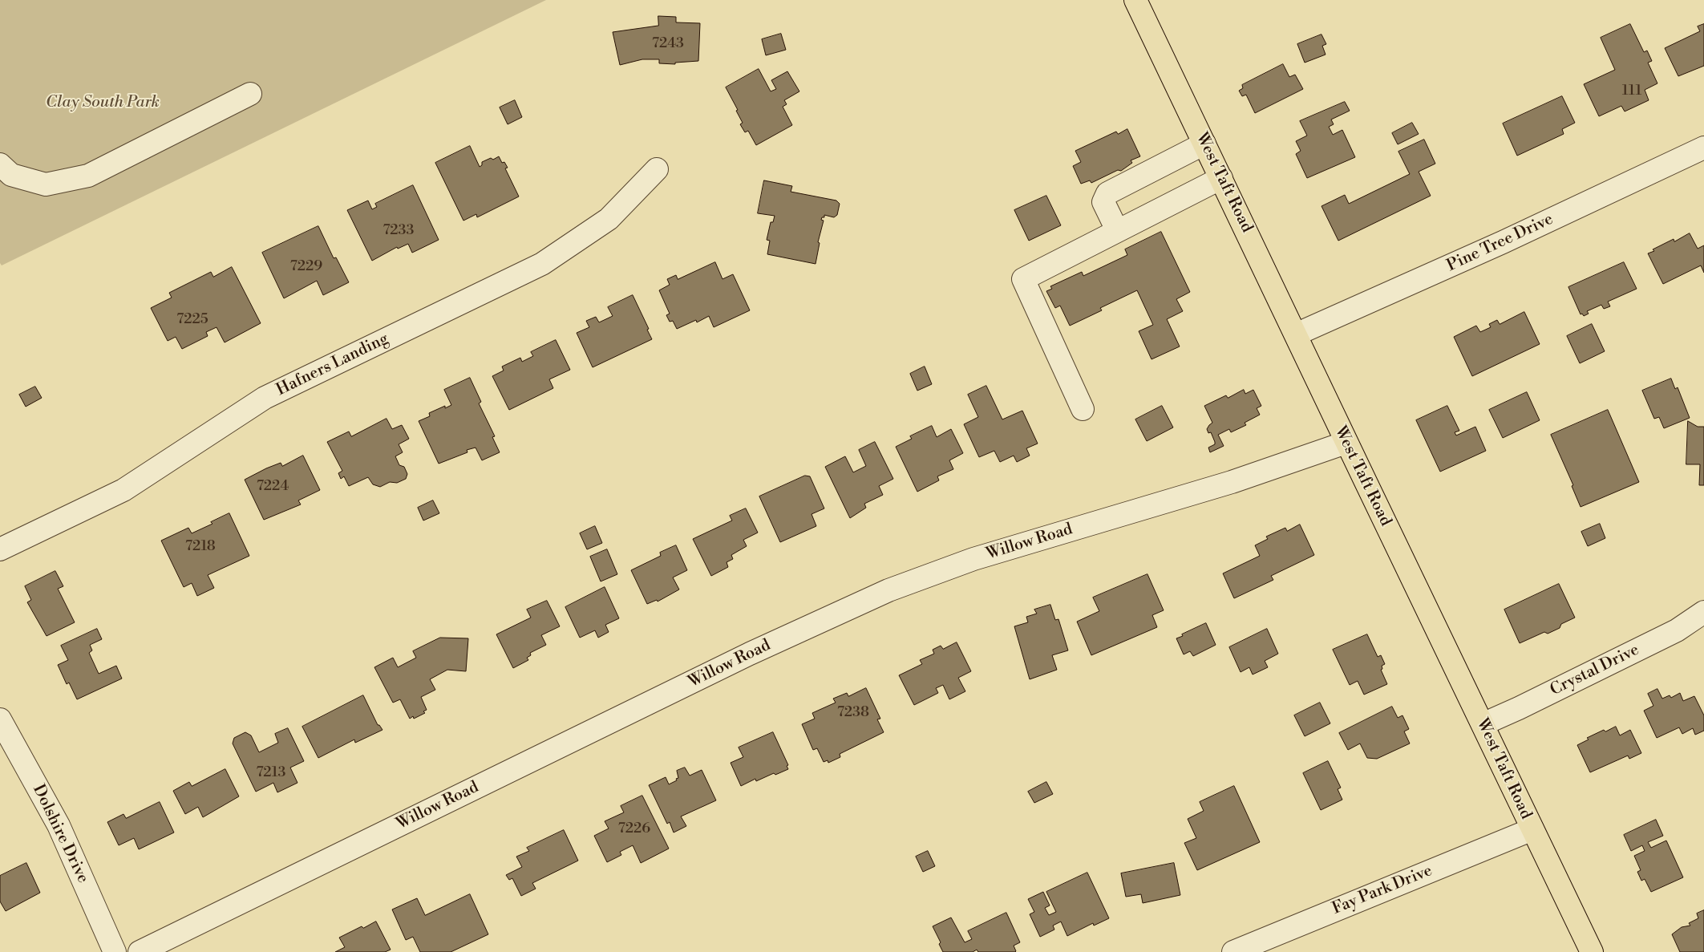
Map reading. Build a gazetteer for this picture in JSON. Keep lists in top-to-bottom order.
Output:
{
  "streets": {
    "main road": ["West Taft Road"],
    "street": [
      "Pine Tree Drive",
      "Hafners Landing",
      "Willow Road",
      "Crystal Drive",
      "Dolshire Drive",
      "Fay Park Drive"
    ]
  },
  "crossings": [
    ["West Taft Road", "Pine Tree Drive"],
    ["West Taft Road", "Willow Road"],
    ["West Taft Road", "Crystal Drive"],
    ["West Taft Road", "Fay Park Drive"]
  ],
  "parks": ["Clay South Park"],
  "house_numbers": [
    "7243",
    "111",
    "7233",
    "7229",
    "7225",
    "7224",
    "7218",
    "7238",
    "7213",
    "7226"
  ]
}
